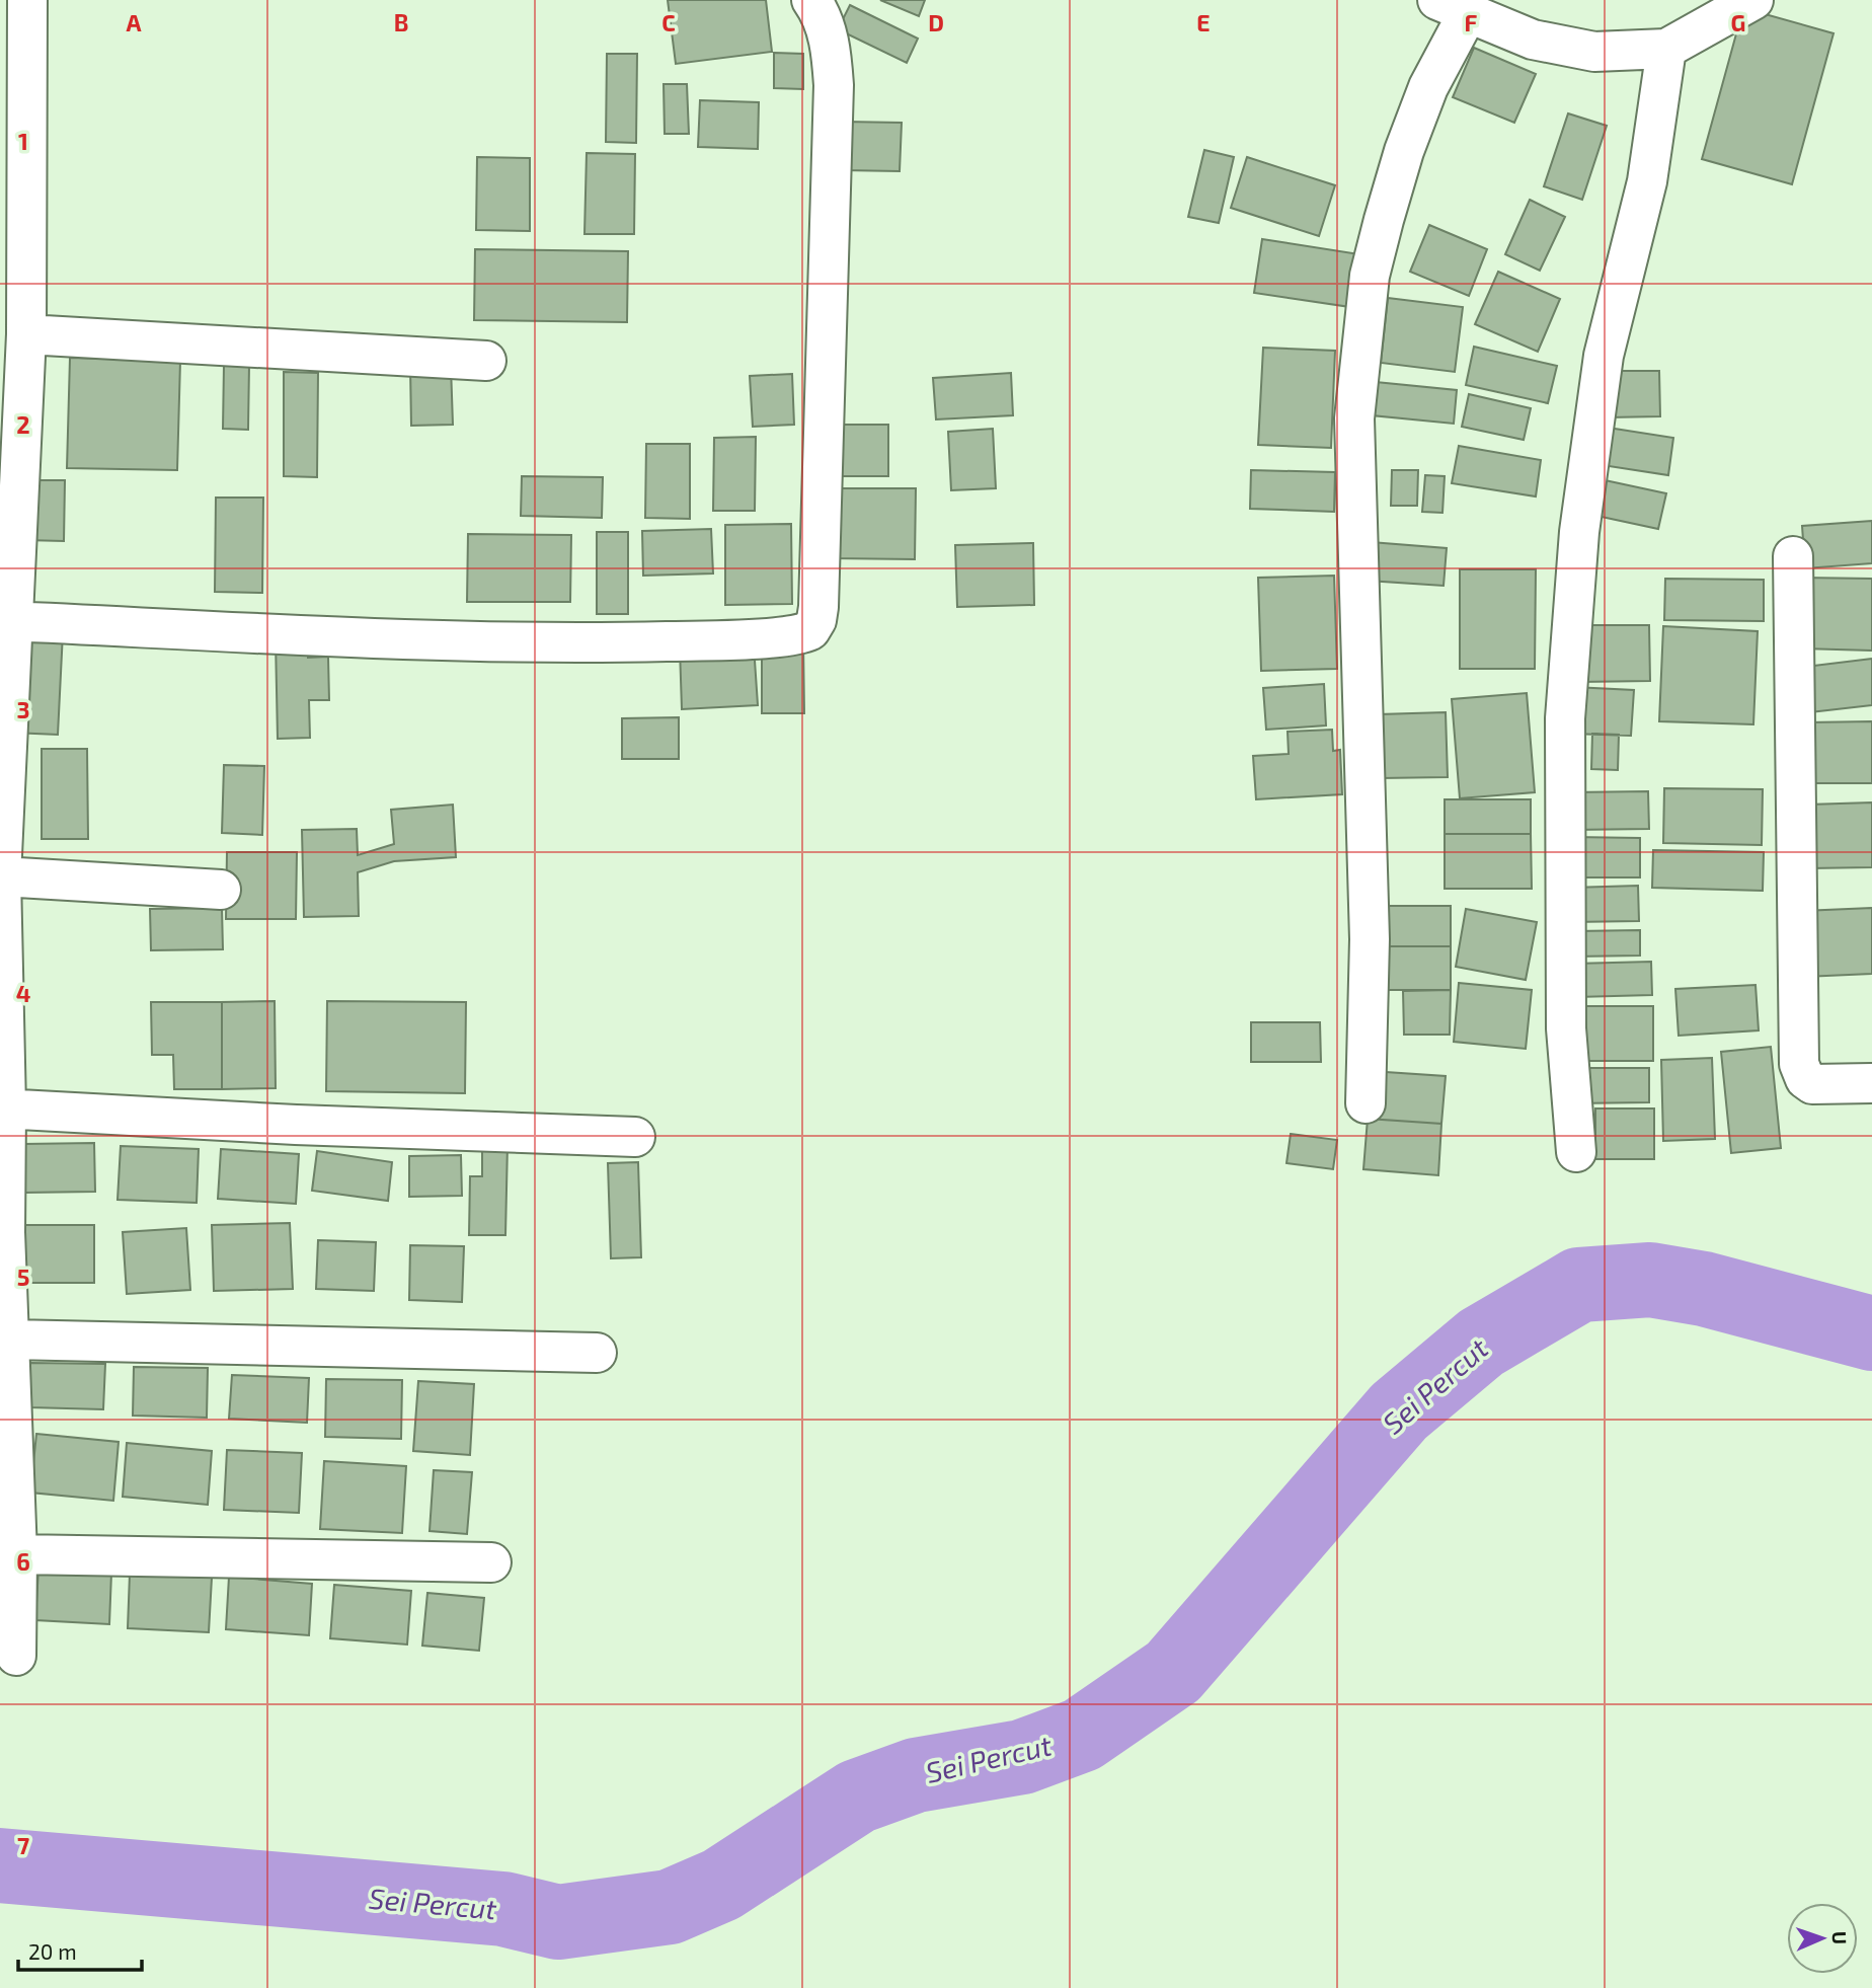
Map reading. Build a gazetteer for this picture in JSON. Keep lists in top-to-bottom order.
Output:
{
  "water": ["Sei Percut"],
  "scale_bar": "20 m",
  "north": "right",
  "grid": {
    "columns": [
      "A",
      "B",
      "C",
      "D",
      "E",
      "F",
      "G"
    ],
    "rows": [
      "1",
      "2",
      "3",
      "4",
      "5",
      "6",
      "7"
    ]
  }
}
